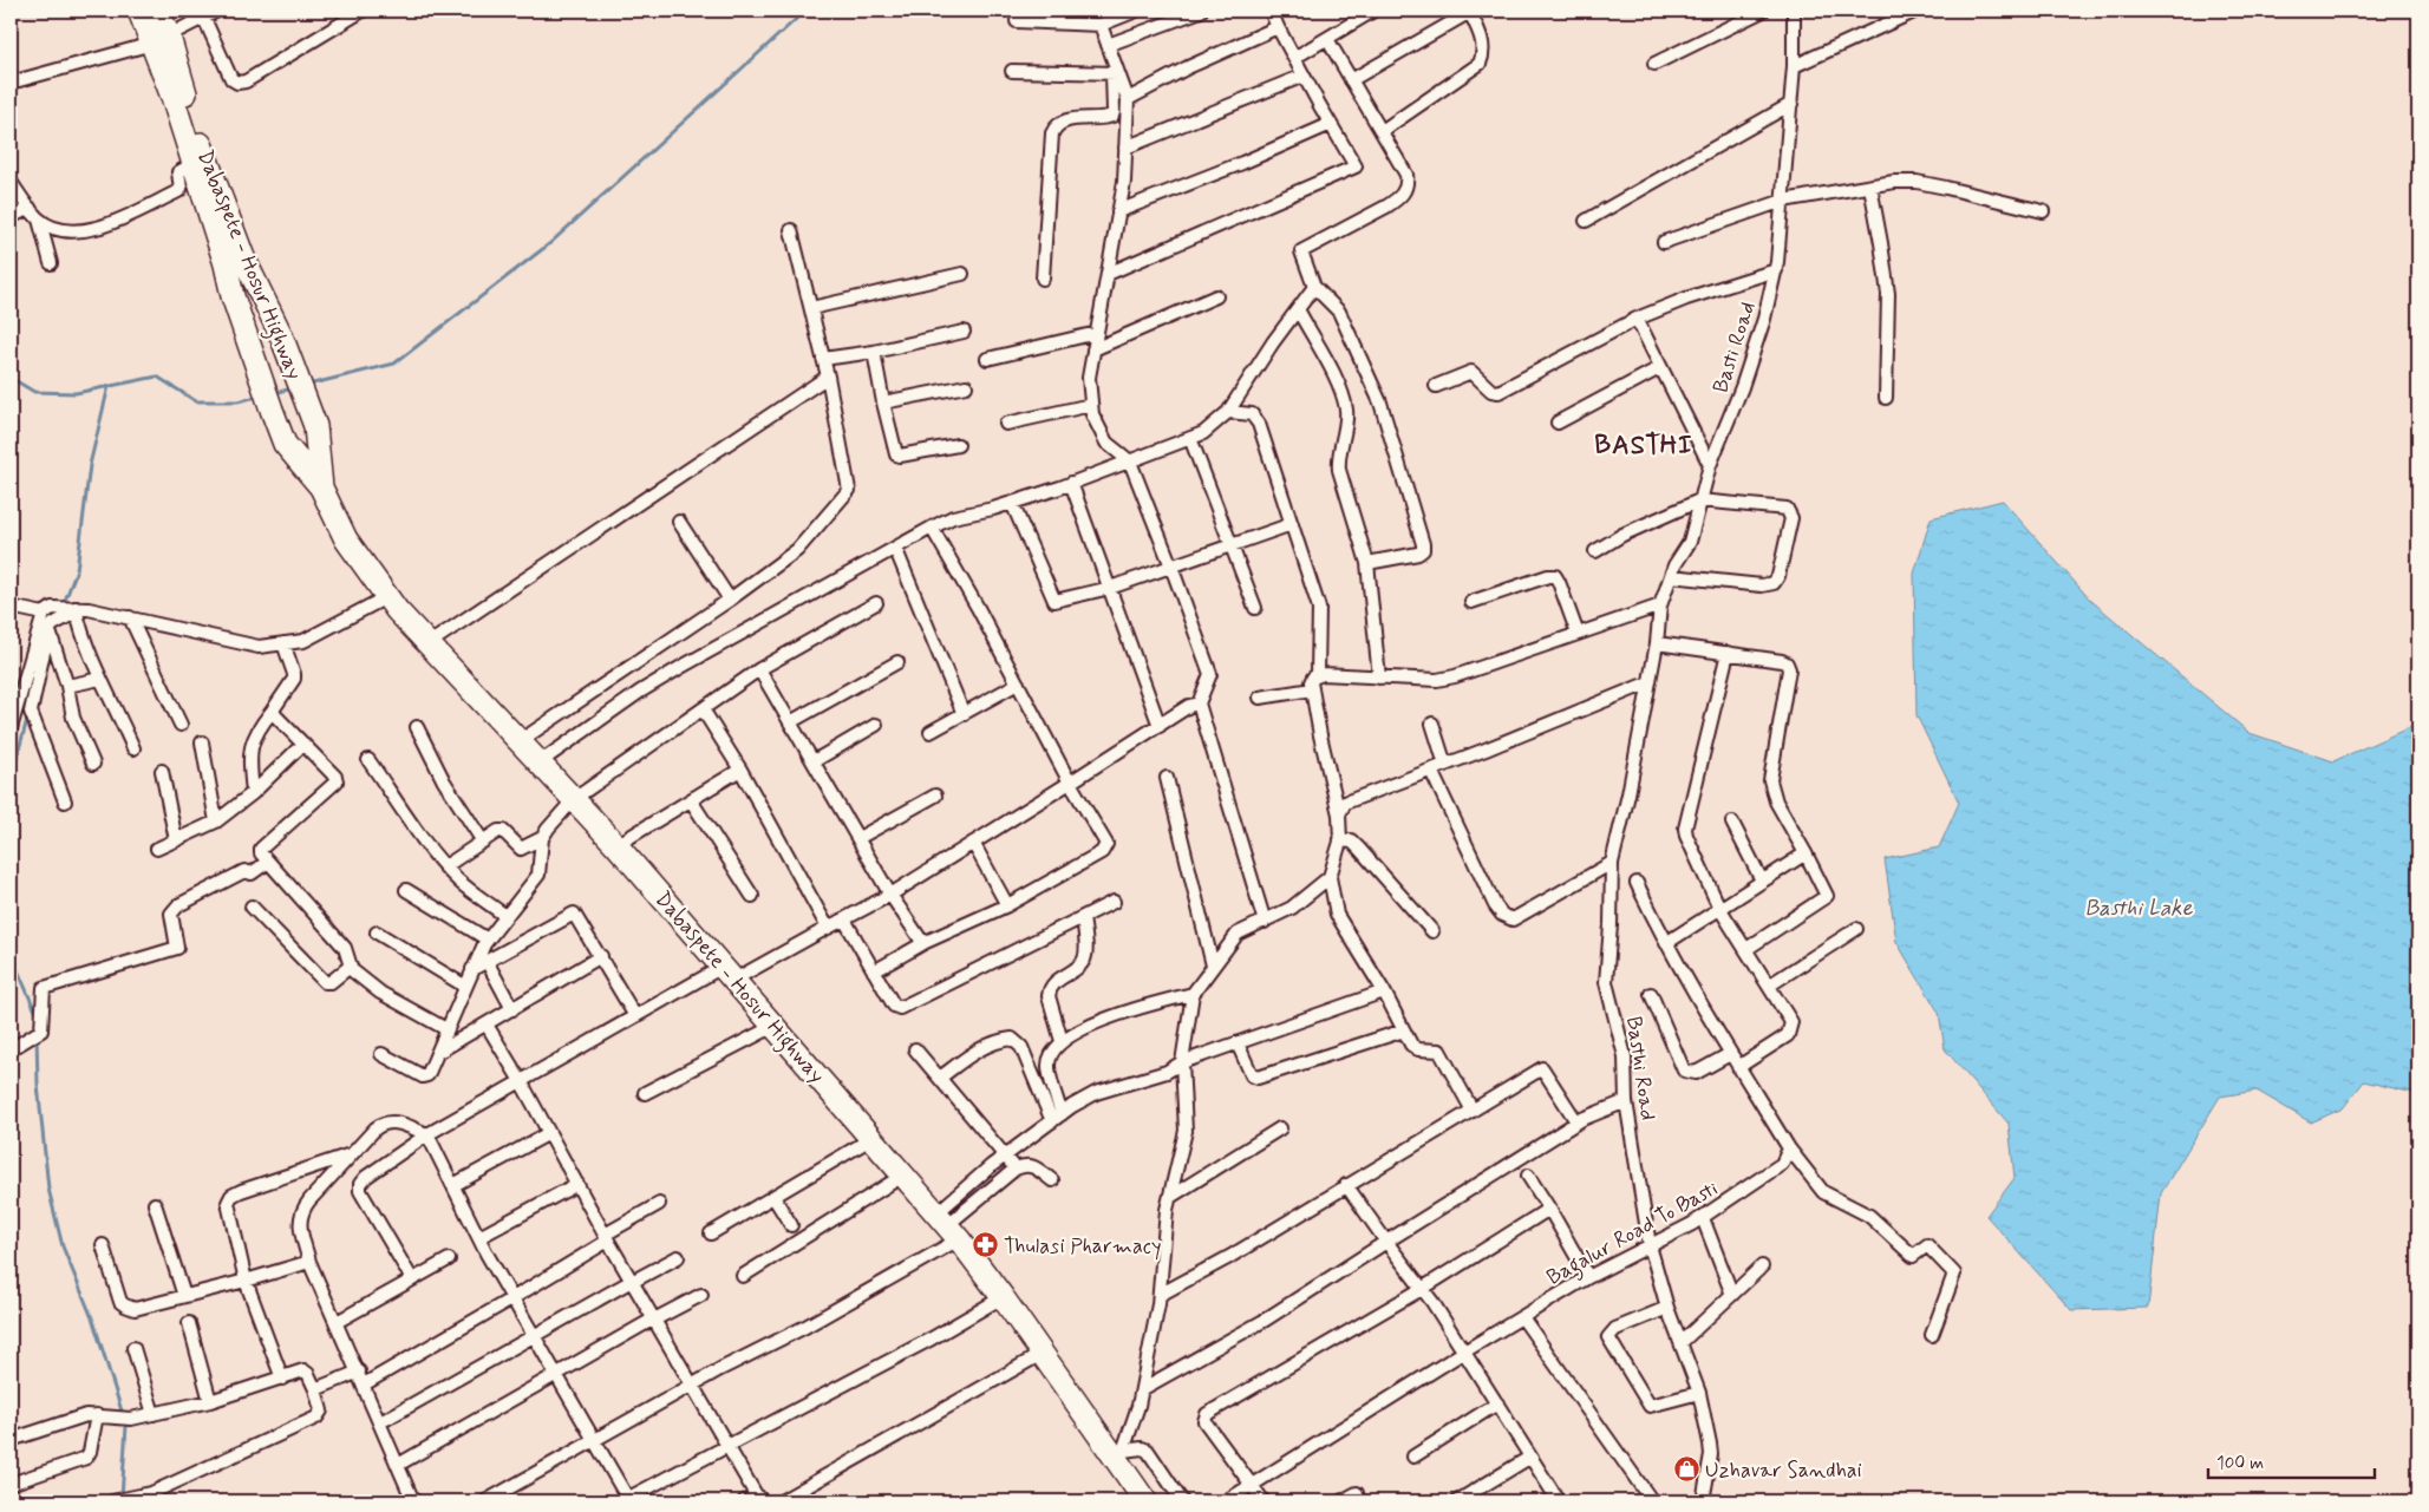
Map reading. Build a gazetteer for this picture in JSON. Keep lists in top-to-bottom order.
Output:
{
  "streets": {
    "highway": ["Dabaspete - Hosur Highway"],
    "street": ["Basti Road", "Basthi Road", "Bagalur Road To Basti"]
  },
  "crossings": [
    ["Basti Road", "Basthi Road"],
    ["Basthi Road", "Bagalur Road To Basti"]
  ],
  "districts": ["BASTHI"],
  "water": ["Basthi Lake"],
  "places": {
    "pharmacy": ["Thulasi Pharmacy"],
    "shop": ["Uzhavar Sandhai"]
  },
  "scale_bar": "100 m"
}
